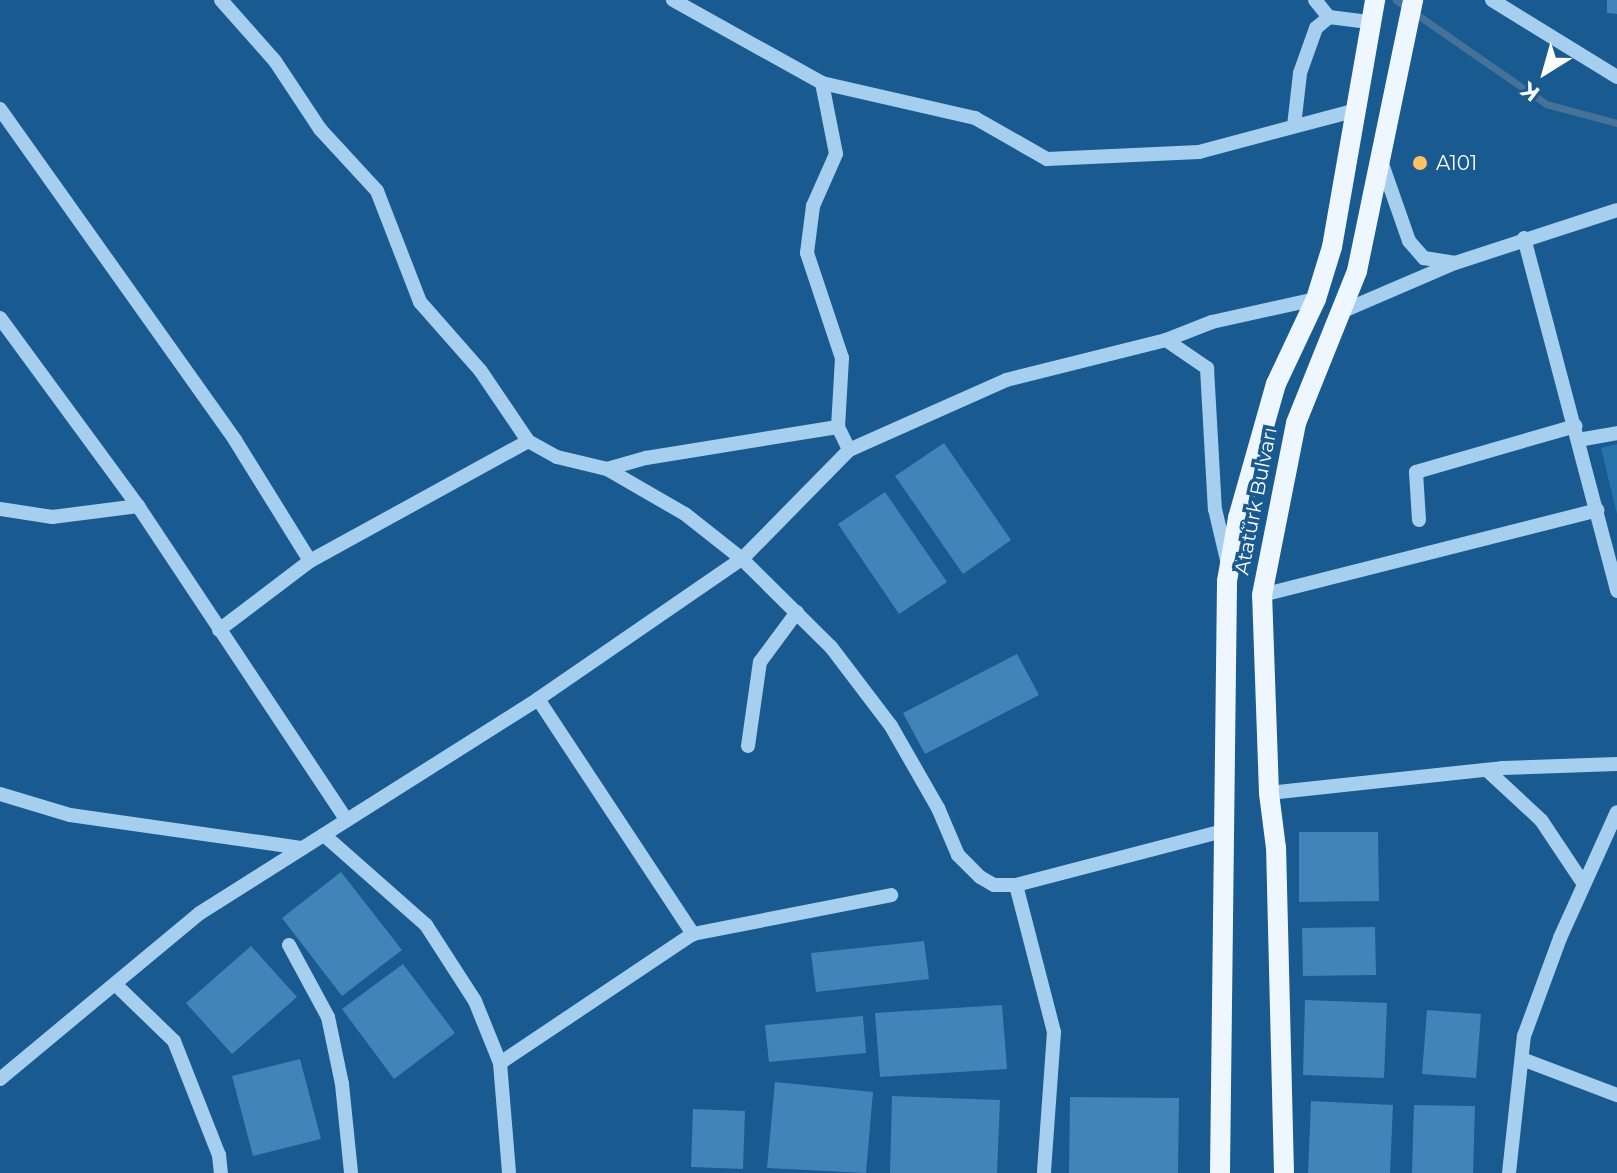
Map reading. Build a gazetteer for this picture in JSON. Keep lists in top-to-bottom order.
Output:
{
  "streets": {
    "main road": ["Atatürk Bulvarı"]
  },
  "places": ["A101"],
  "north": "bottom left"
}
